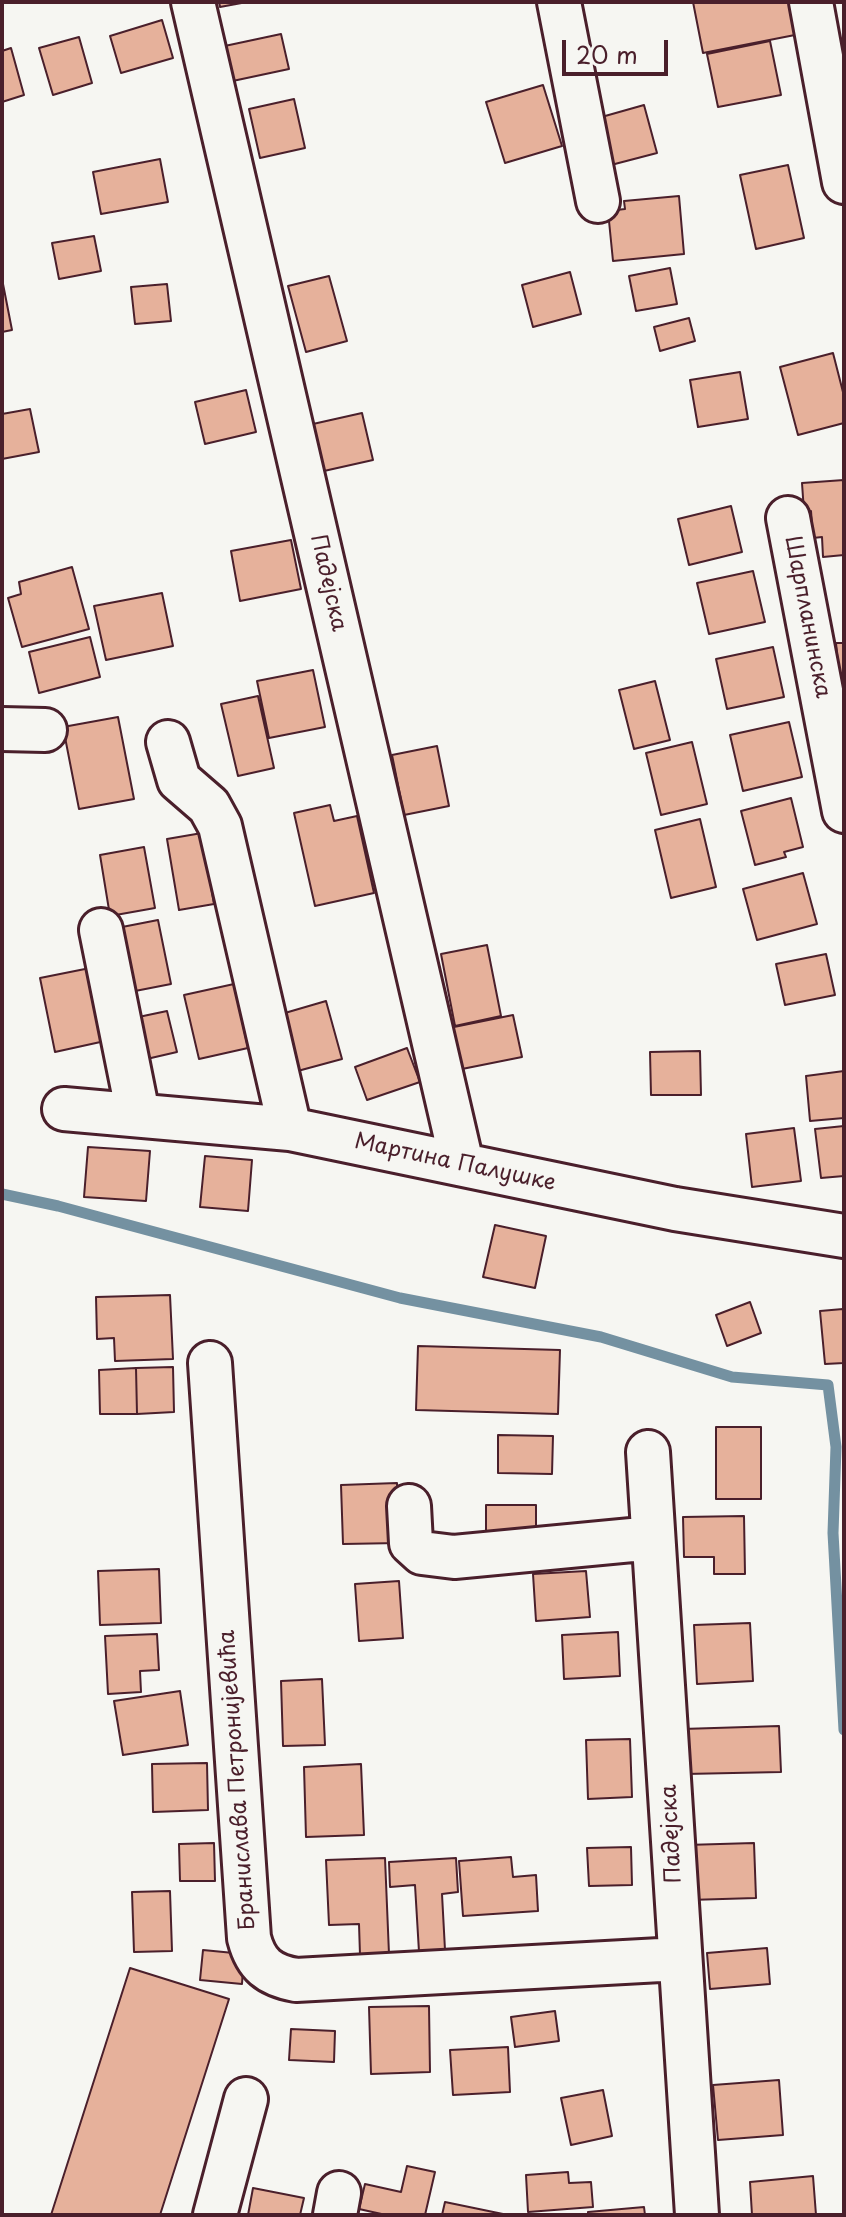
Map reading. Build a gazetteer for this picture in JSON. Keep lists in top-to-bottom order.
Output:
{
  "streets": {
    "street": [
      "Падејска",
      "Шарпланинска",
      "Мартина Палушке",
      "Бранислава Петронијевића"
    ]
  },
  "crossings": [
    ["Падејска", "Мартина Палушке"],
    ["Падејска", "Бранислава Петронијевића"]
  ],
  "scale_bar": "20 m"
}
